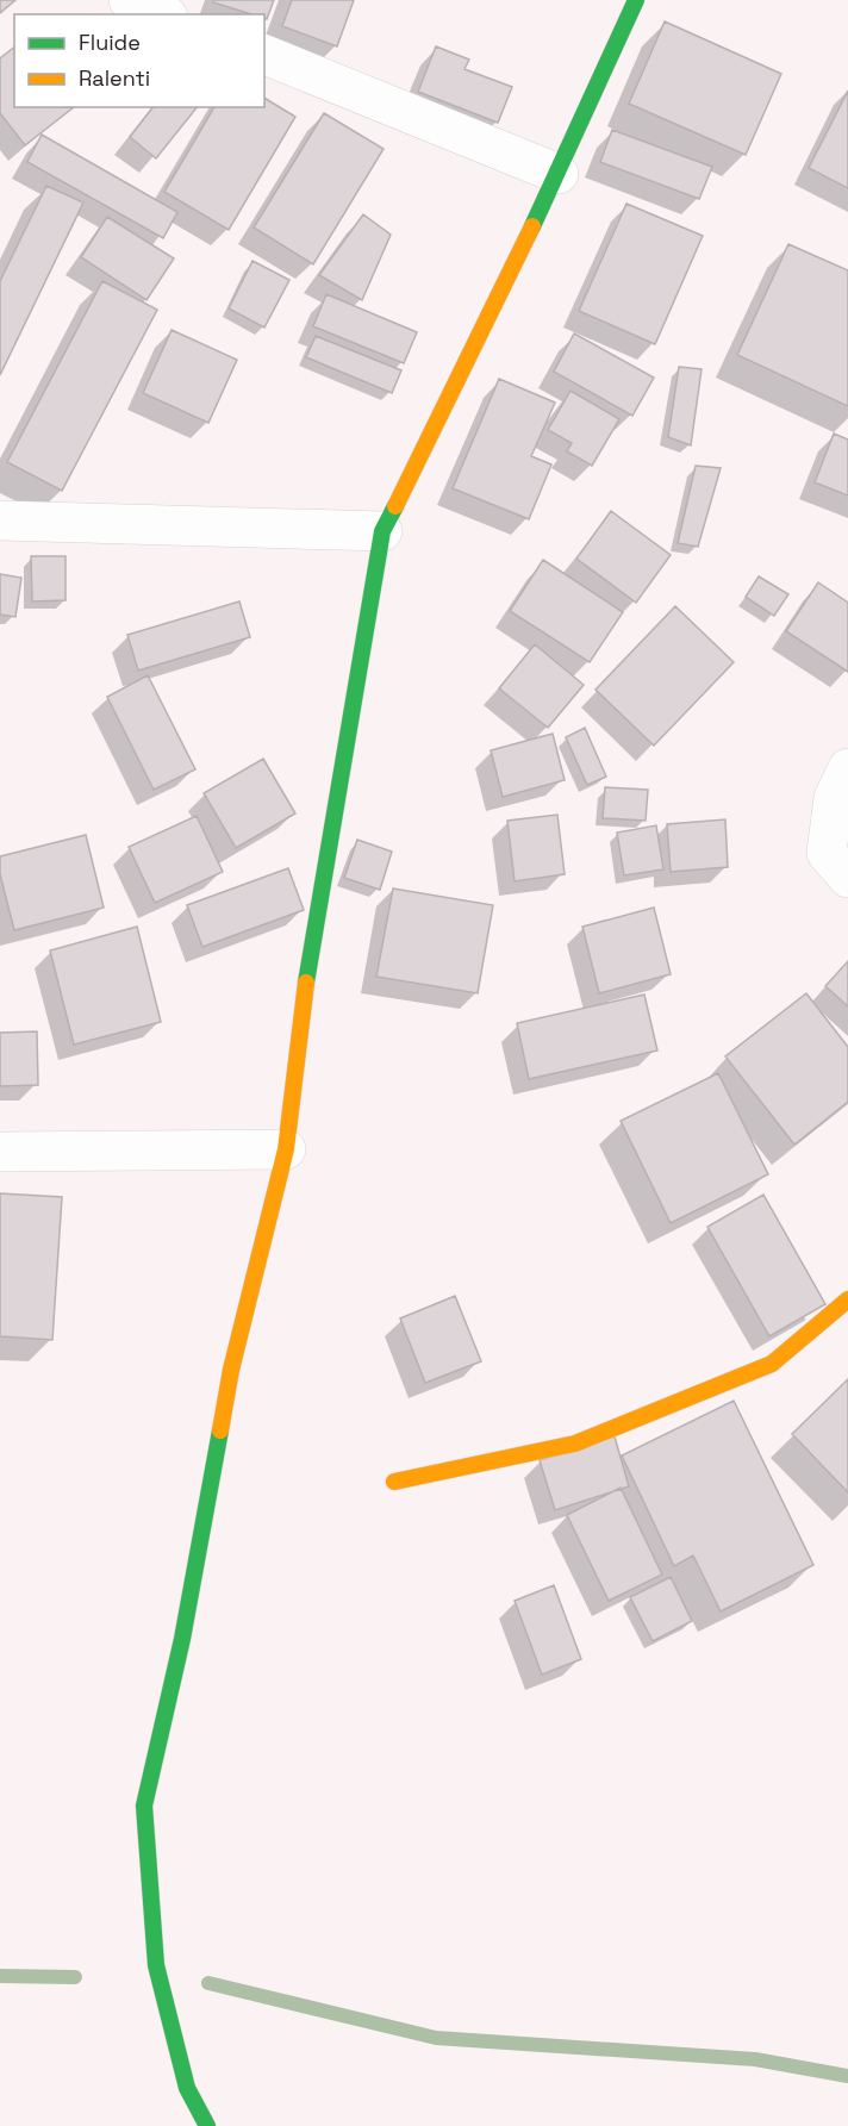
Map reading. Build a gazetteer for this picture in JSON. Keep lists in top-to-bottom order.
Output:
{
  "legend": ["Fluide", "Ralenti"]
}
